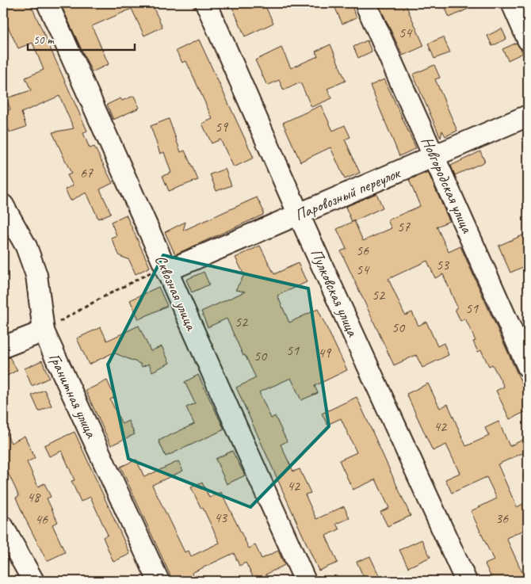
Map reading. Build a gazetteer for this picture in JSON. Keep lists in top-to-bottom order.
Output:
{
  "streets": {
    "street": [
      "Новгородская улица",
      "Паровозный переулок",
      "Сквозная улица",
      "Пулковская улица",
      "Гранитная улица"
    ]
  },
  "crossings": [
    ["Новгородская улица", "Паровозный переулок"],
    ["Паровозный переулок", "Сквозная улица"],
    ["Паровозный переулок", "Пулковская улица"]
  ],
  "house_numbers": [
    "54",
    "59",
    "67",
    "57",
    "56",
    "53",
    "54",
    "52",
    "51",
    "52",
    "50",
    "51",
    "49",
    "50",
    "42",
    "42",
    "48",
    "43",
    "36",
    "46"
  ],
  "scale_bar": "50 m"
}
